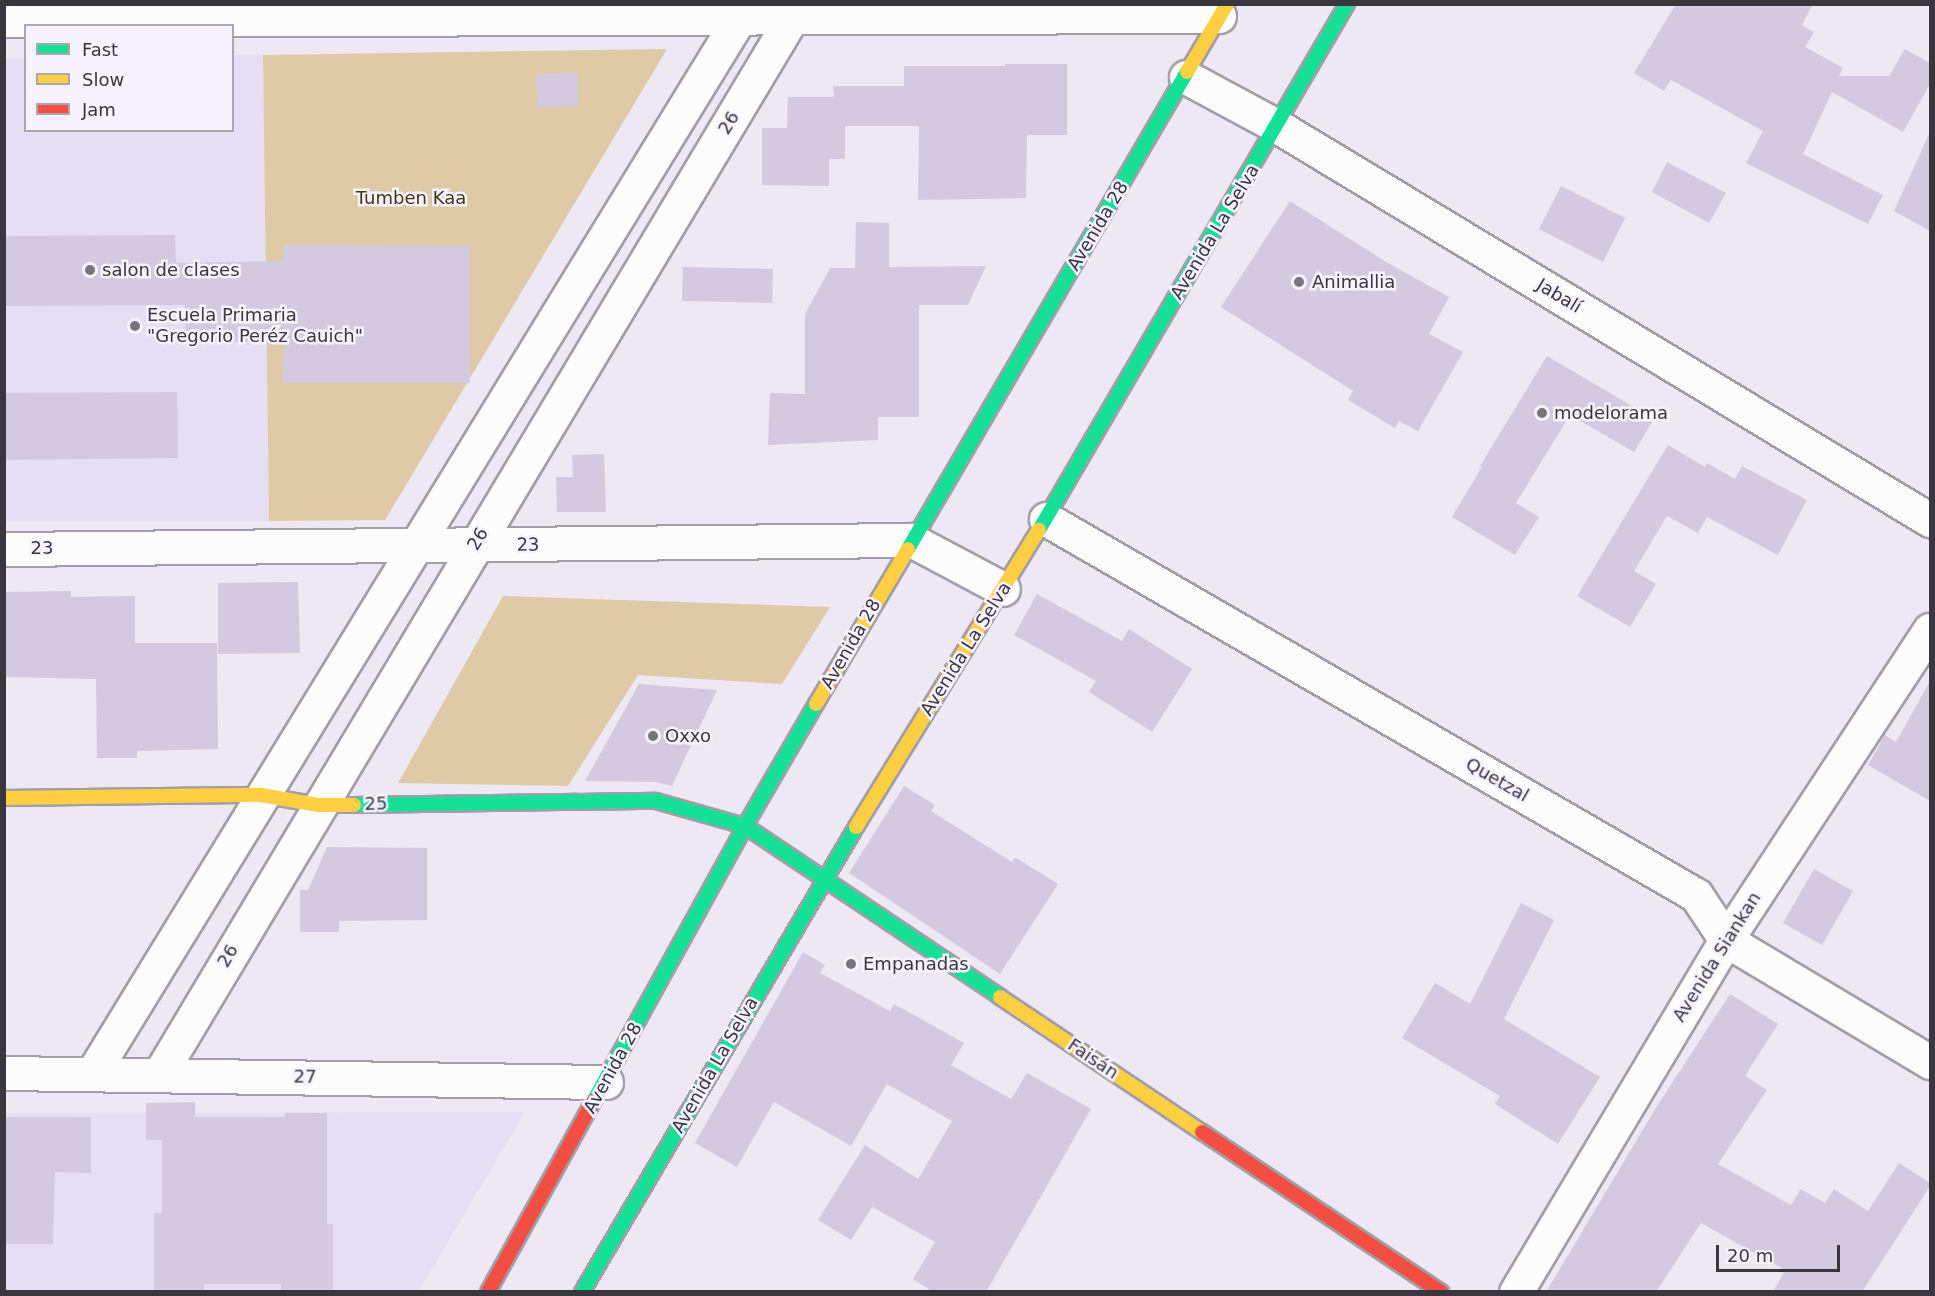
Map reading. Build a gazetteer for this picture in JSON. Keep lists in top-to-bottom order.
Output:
{
  "streets": {
    "street": [
      "26",
      "Avenida 28",
      "Avenida La Selva",
      "Jabalí",
      "23",
      "Quetzal",
      "25",
      "Avenida Siankan",
      "Faisán",
      "27"
    ]
  },
  "crossings": [
    ["26", "23"],
    ["26", "25"],
    ["26", "27"],
    ["Avenida 28", "Jabalí"],
    ["Avenida 28", "23"],
    ["Avenida 28", "25"],
    ["Avenida 28", "Faisán"],
    ["Avenida 28", "27"],
    ["Avenida La Selva", "Jabalí"],
    ["Avenida La Selva", "23"],
    ["Avenida La Selva", "Quetzal"],
    ["Avenida La Selva", "Faisán"],
    ["Quetzal", "Avenida Siankan"],
    ["25", "Faisán"]
  ],
  "parks": ["Tumben Kaa"],
  "places": [
    "salon de clases",
    "Animallia",
    "Escuela Primaria \"Gregorio Peréz Cauich\"",
    "modelorama",
    "Oxxo",
    "Empanadas"
  ],
  "legend": ["Fast", "Slow", "Jam"],
  "scale_bar": "20 m"
}
